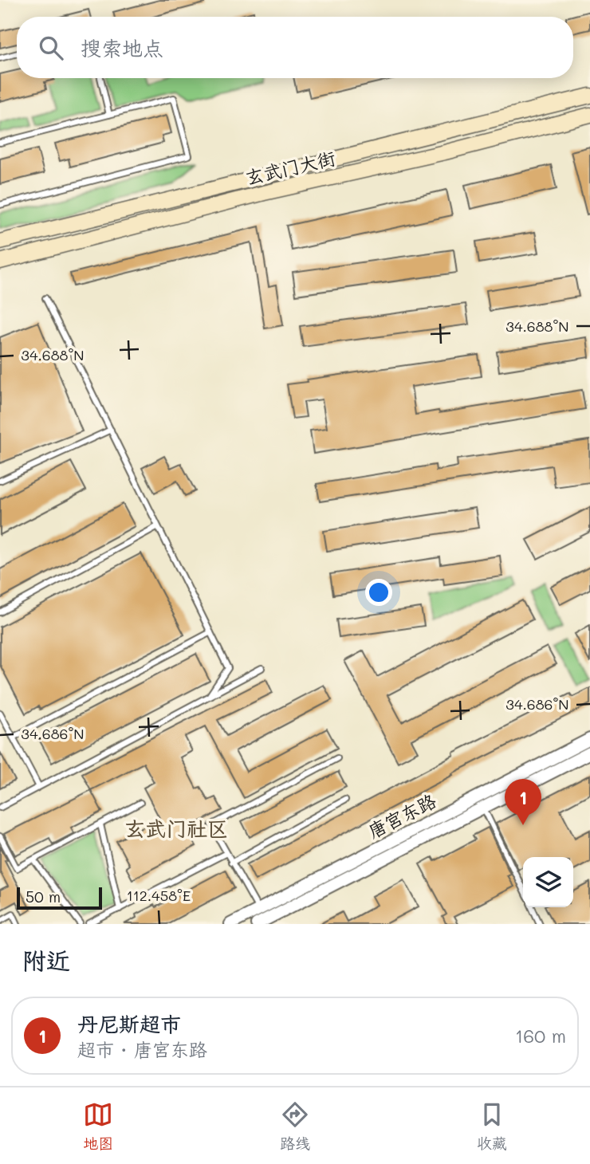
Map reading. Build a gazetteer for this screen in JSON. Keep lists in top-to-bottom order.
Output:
{
  "streets": {
    "main road": ["玄武门大街"],
    "street": ["唐宫东路"]
  },
  "districts": ["玄武门社区"],
  "scale_bar": "50 m",
  "page": {
    "search": "搜索地点",
    "pins": "1",
    "scale": "50 m",
    "heading": "附近",
    "list": [
      {
        "mark": "1",
        "name": "丹尼斯超市",
        "note": "超市 · 唐宫东路",
        "value": "160 m"
      }
    ],
    "nav": ["地图", "路线", "收藏"]
  },
  "coordinates": ["34.688°N", "34.686°N", "112.458°E"]
}
